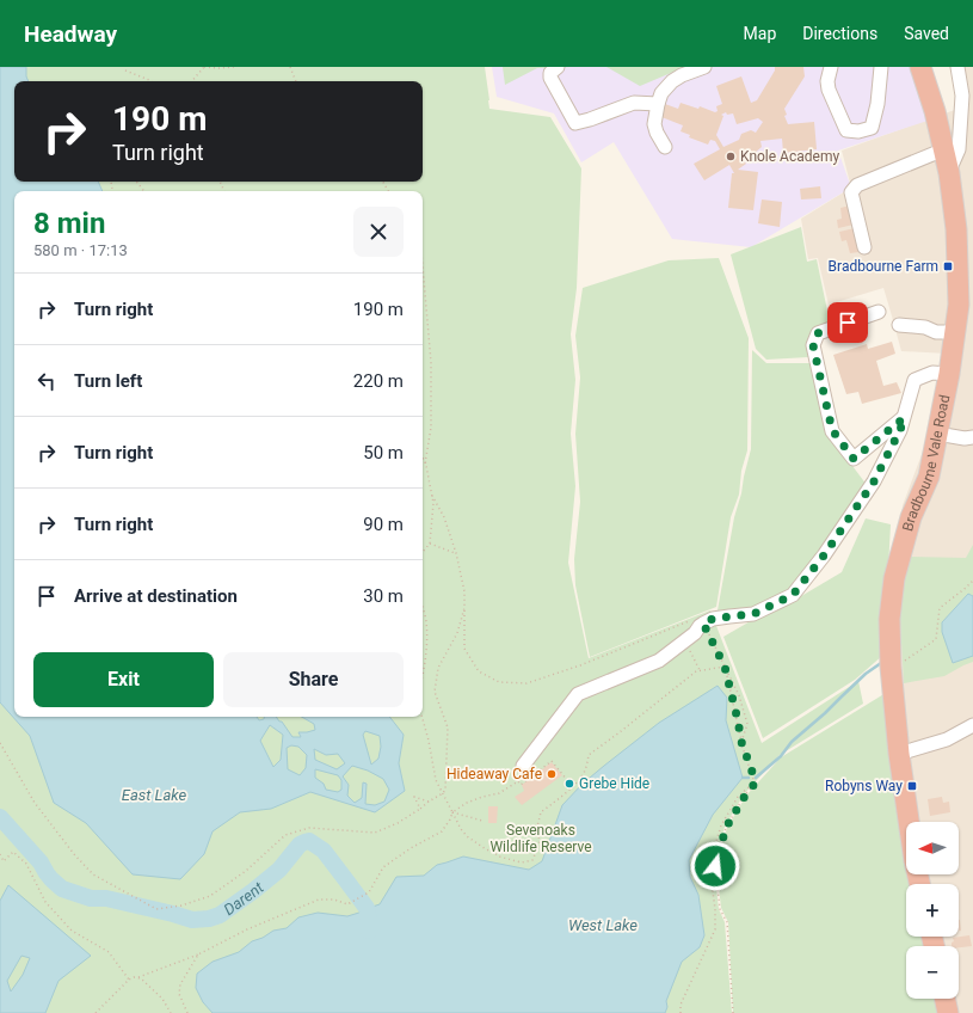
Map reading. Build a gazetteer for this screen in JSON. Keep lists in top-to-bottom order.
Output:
{
  "streets": {
    "highway": ["Bradbourne Vale Road"]
  },
  "water": ["East Lake", "Darent", "West Lake"],
  "parks": ["Sevenoaks Wildlife Reserve"],
  "places": {
    "other": ["Knole Academy", "Hideaway Cafe", "Grebe Hide"],
    "transit": ["Bradbourne Farm", "Robyns Way"]
  },
  "north": "left",
  "page": {
    "header": "Headway",
    "nav": ["Map", "Directions", "Saved"],
    "turn": ["190 m", "Turn right"],
    "heading": ["8 min", "580 m · 17:13"],
    "list": [
      {
        "name": "Turn right",
        "value": "190 m"
      },
      {
        "name": "Turn left",
        "value": "220 m"
      },
      {
        "name": "Turn right",
        "value": "50 m"
      },
      {
        "name": "Turn right",
        "value": "90 m"
      },
      {
        "name": "Arrive at destination",
        "value": "30 m"
      }
    ],
    "buttons": ["Exit", "Share"],
    "map_buttons": ["+", "−"]
  }
}
